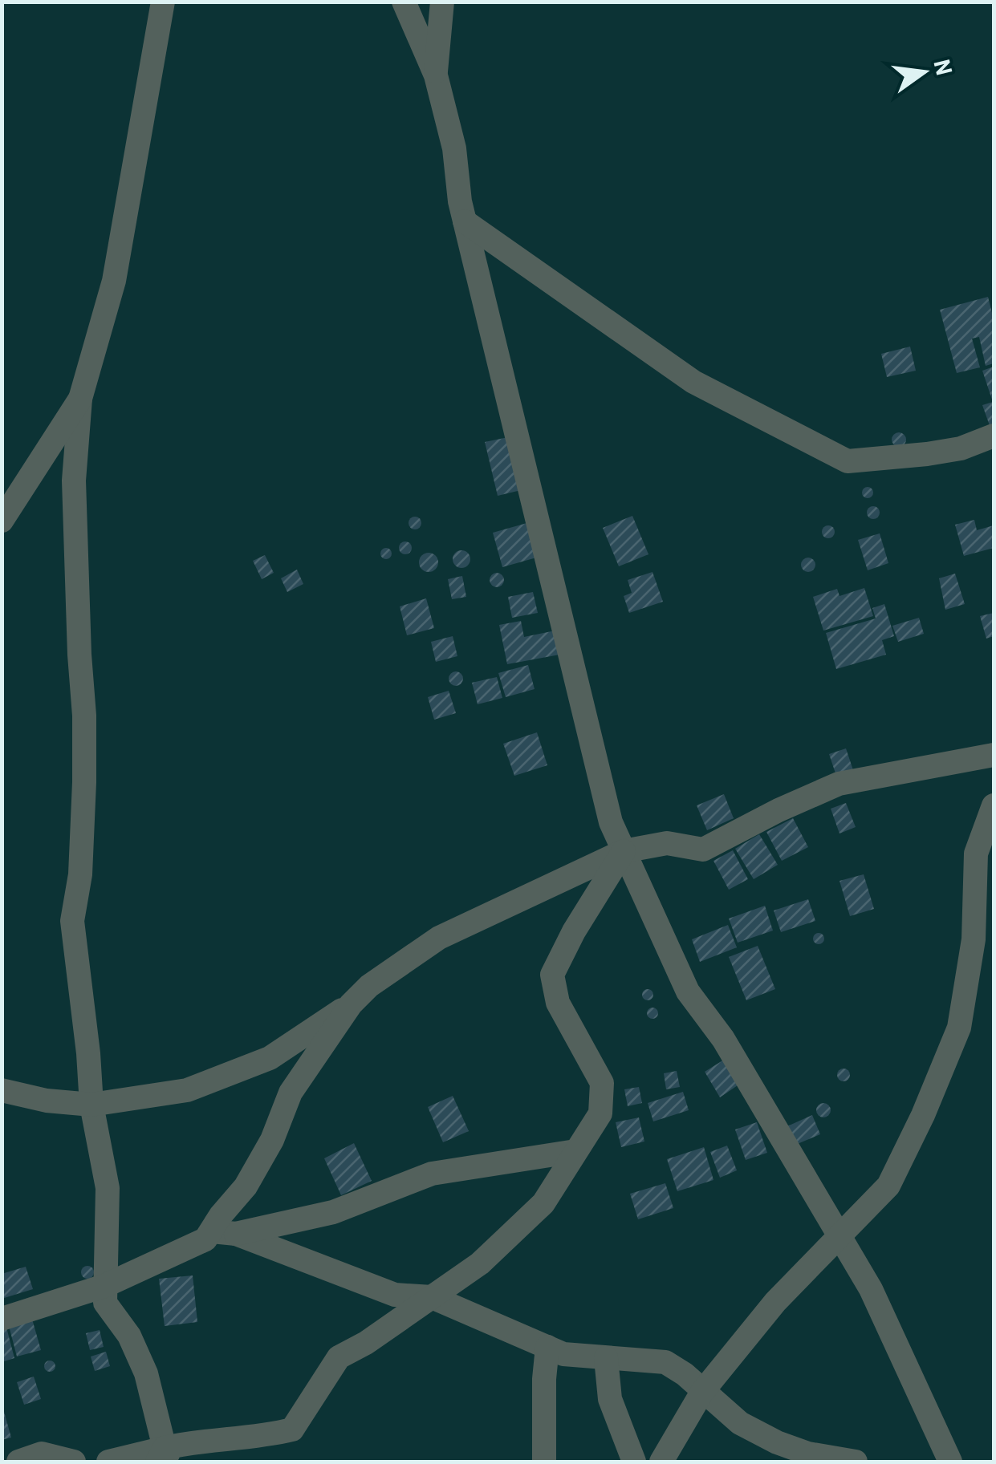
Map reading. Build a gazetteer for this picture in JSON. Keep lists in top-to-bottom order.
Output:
{
  "north": "right"
}
